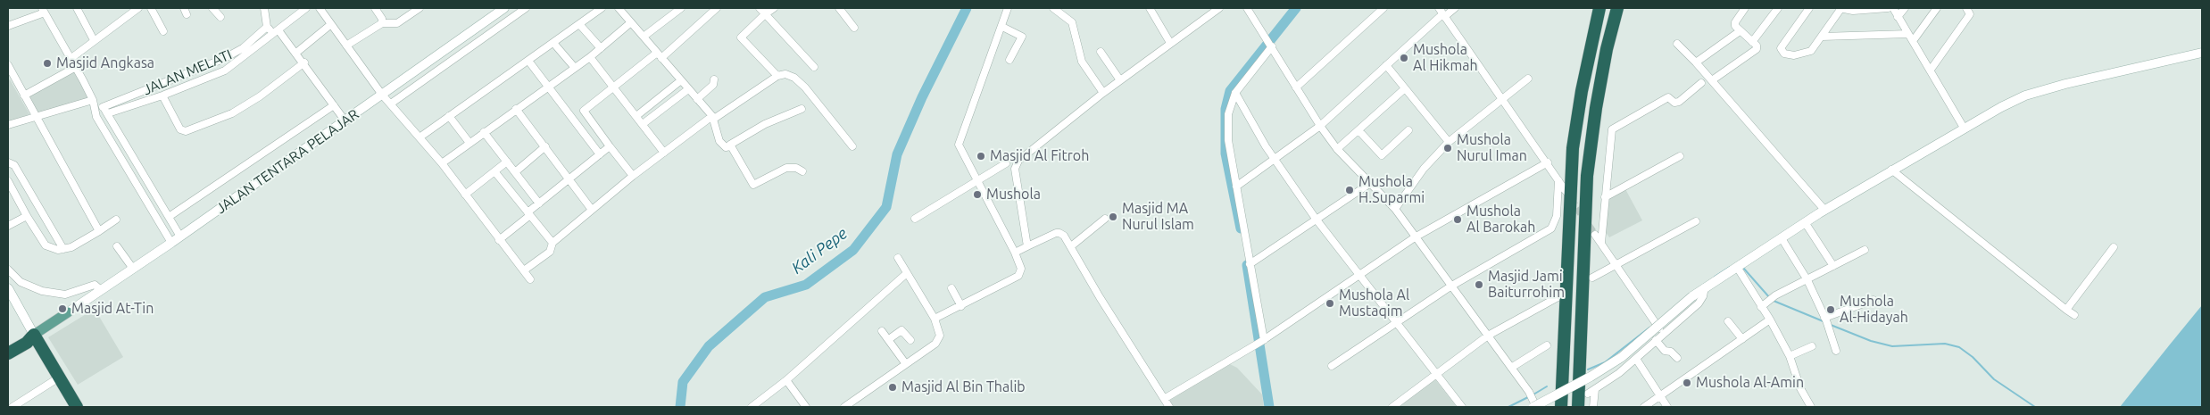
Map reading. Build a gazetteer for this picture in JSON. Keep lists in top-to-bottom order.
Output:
{
  "streets": {
    "main road": ["JALAN TENTARA PELAJAR"],
    "street": ["JALAN MELATI"]
  },
  "water": ["Kali Pepe"],
  "places": [
    "Mushola Al Hikmah",
    "Masjid Angkasa",
    "Mushola Nurul Iman",
    "Masjid Al Fitroh",
    "Mushola H.Suparmi",
    "Mushola",
    "Masjid MA Nurul Islam",
    "Mushola Al Barokah",
    "Masjid Jami Baiturrohim",
    "Mushola Al Mustaqim",
    "Masjid At-Tin",
    "Mushola Al-Hidayah",
    "Mushola Al-Amin",
    "Masjid Al Bin Thalib"
  ]
}
